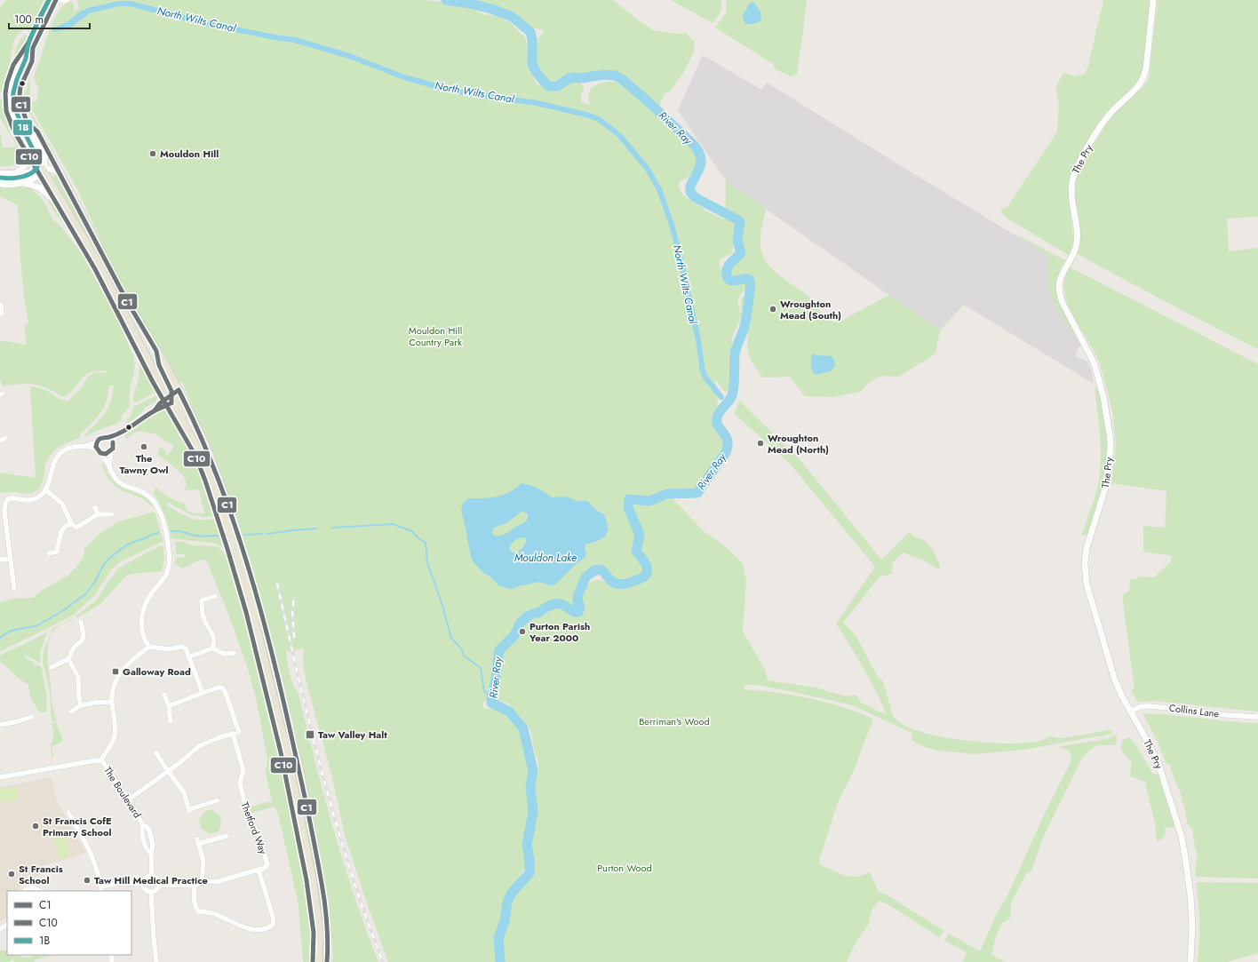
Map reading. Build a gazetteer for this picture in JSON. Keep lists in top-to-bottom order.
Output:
{
  "streets": {
    "main road": ["The Pry"],
    "street": ["Collins Lane", "The Boulevard", "Thetford Way"]
  },
  "crossings": [
    ["The Pry", "Collins Lane"],
    ["The Boulevard", "Thetford Way"]
  ],
  "water": ["North Wilts Canal", "River Ray", "Mouldon Lake"],
  "parks": ["Mouldon Hill Country Park", "Berriman's Wood", "Purton Wood"],
  "places": {
    "other": [
      "Mouldon Hill",
      "Wroughton Mead (South)",
      "Wroughton Mead (North)",
      "The Tawny Owl",
      "Purton Parish Year 2000",
      "St Francis CofE Primary School",
      "St Francis School",
      "Taw Hill Medical Practice"
    ],
    "transit": ["Galloway Road", "Taw Valley Halt"]
  },
  "lines": ["transit line C1", "transit line C10", "transit line 1B"],
  "legend": ["C1", "C10", "1B"],
  "scale_bar": "100 m"
}
